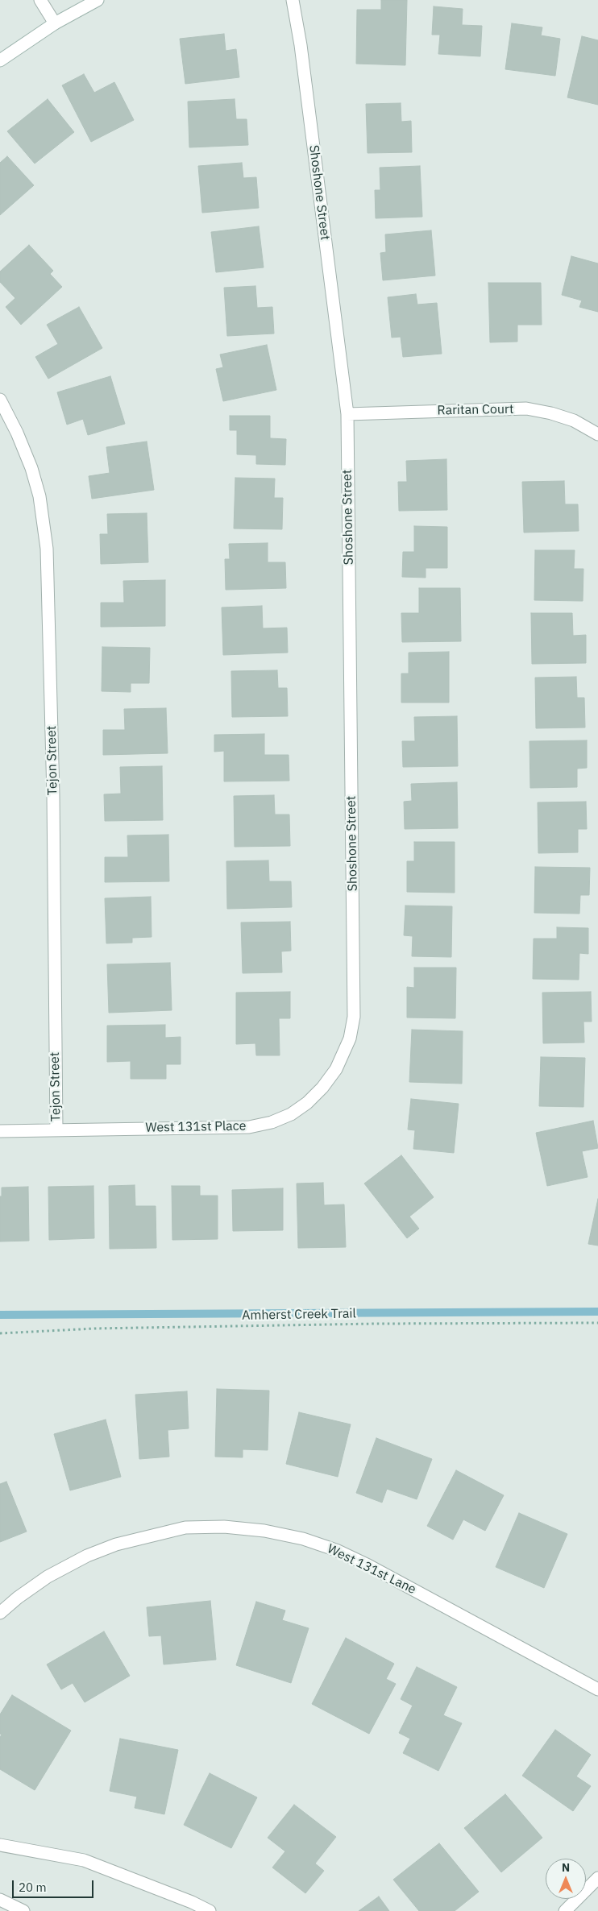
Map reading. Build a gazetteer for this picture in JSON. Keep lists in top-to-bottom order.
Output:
{
  "streets": {
    "street": [
      "Shoshone Street",
      "Raritan Court",
      "Tejon Street",
      "West 131st Place",
      "West 131st Lane"
    ],
    "path": ["Amherst Creek Trail"]
  },
  "crossings": [
    ["Shoshone Street", "Raritan Court"],
    ["Shoshone Street", "West 131st Place"],
    ["Tejon Street", "West 131st Place"]
  ],
  "scale_bar": "20 m",
  "north": "top"
}
